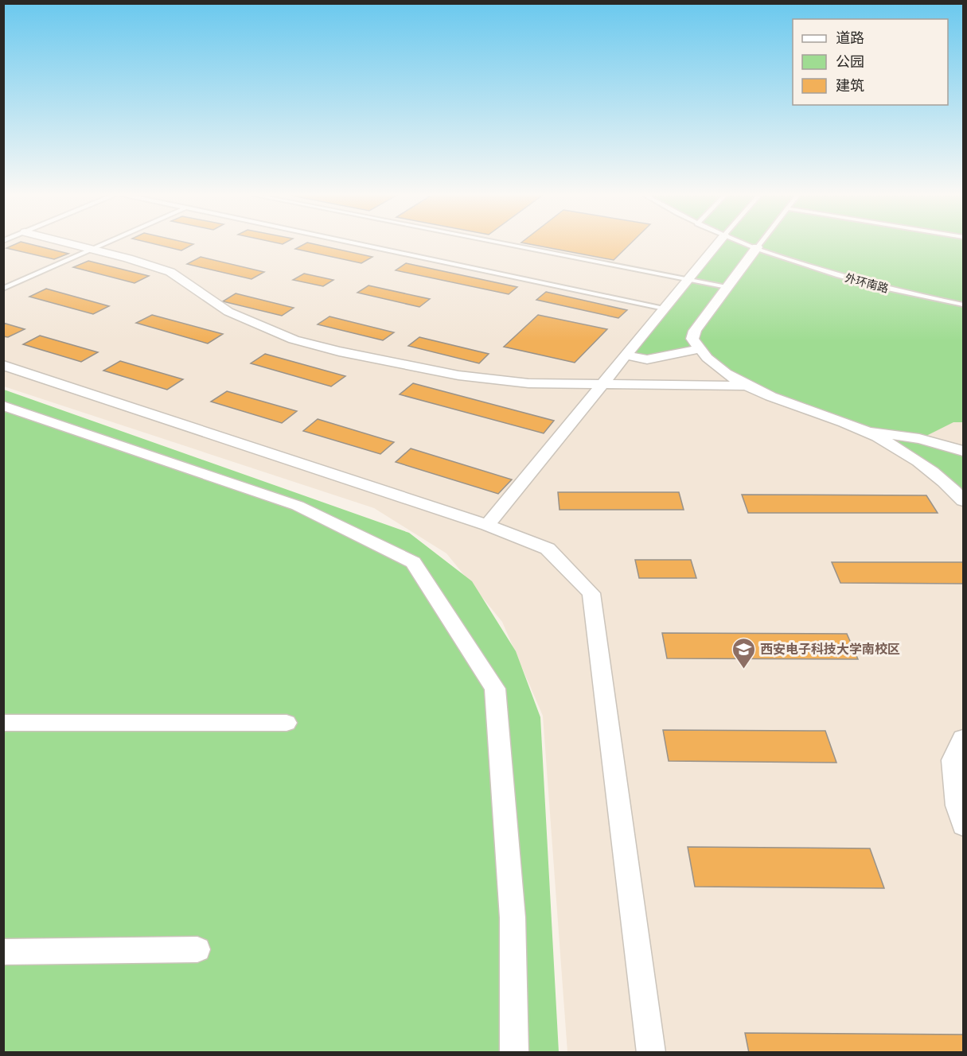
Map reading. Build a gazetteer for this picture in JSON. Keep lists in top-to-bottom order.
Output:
{
  "streets": {
    "lane": ["外环南路"]
  },
  "places": {
    "school or university": ["西安电子科技大学南校区"]
  },
  "legend": ["道路", "公园", "建筑"]
}
